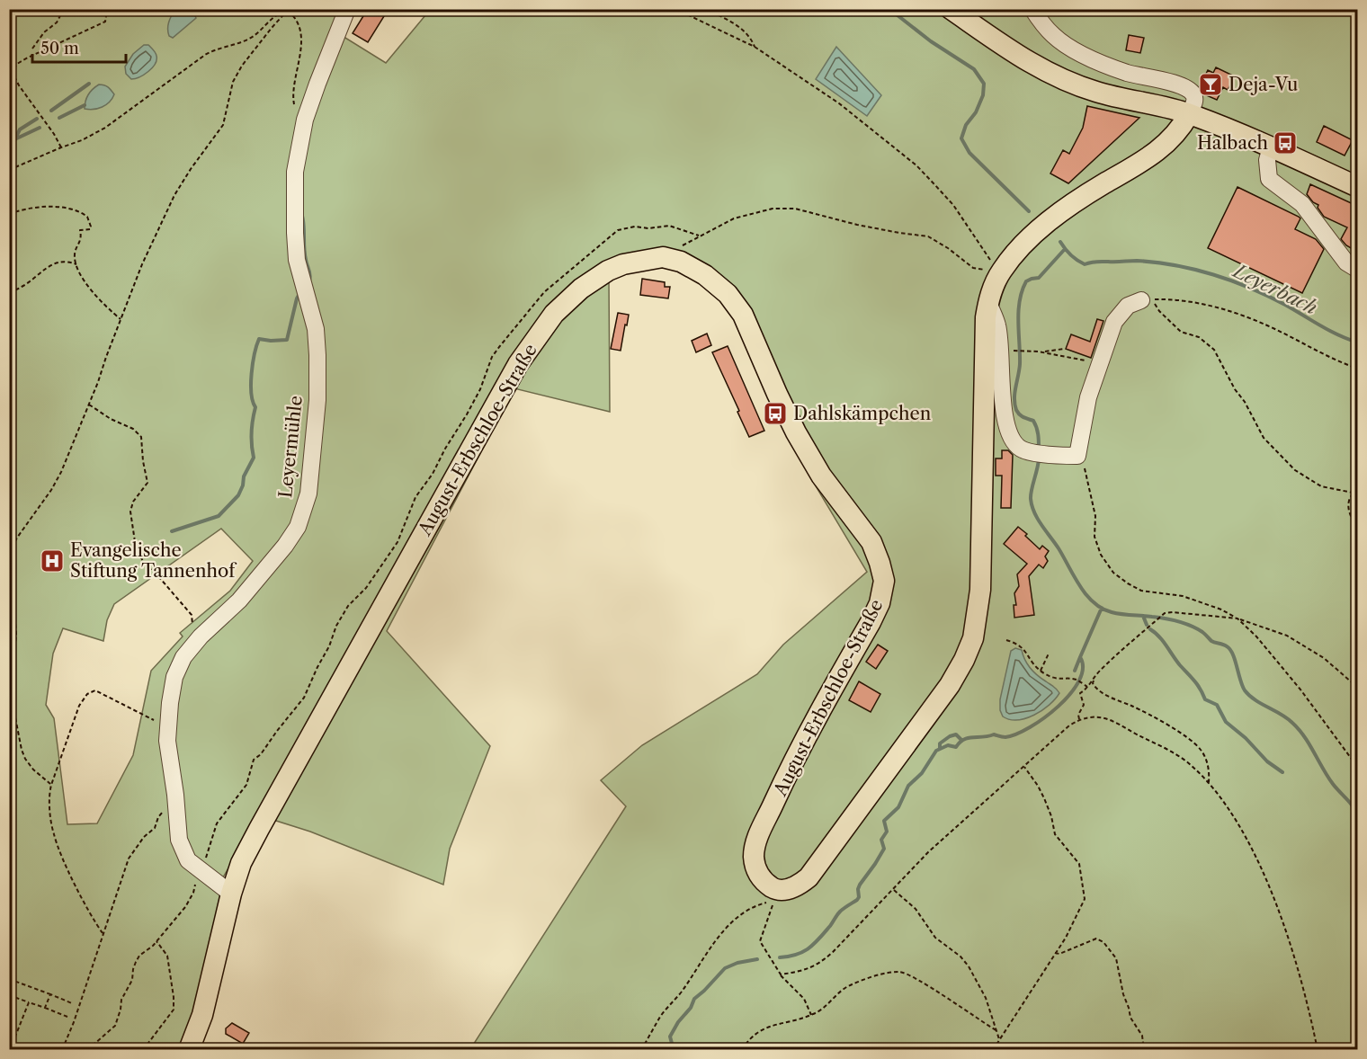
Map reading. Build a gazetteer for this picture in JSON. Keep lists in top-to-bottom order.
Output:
{
  "streets": {
    "main road": ["August-Erbschloe-Straße"],
    "street": ["Leyermühle"]
  },
  "crossings": [
    ["August-Erbschloe-Straße", "Leyermühle"]
  ],
  "water": ["Leyerbach"],
  "places": {
    "bar": ["Deja-Vu"],
    "bus stop": ["Halbach", "Dahlskämpchen"],
    "hospital": ["Evangelische Stiftung Tannenhof"]
  },
  "scale_bar": "50 m"
}
